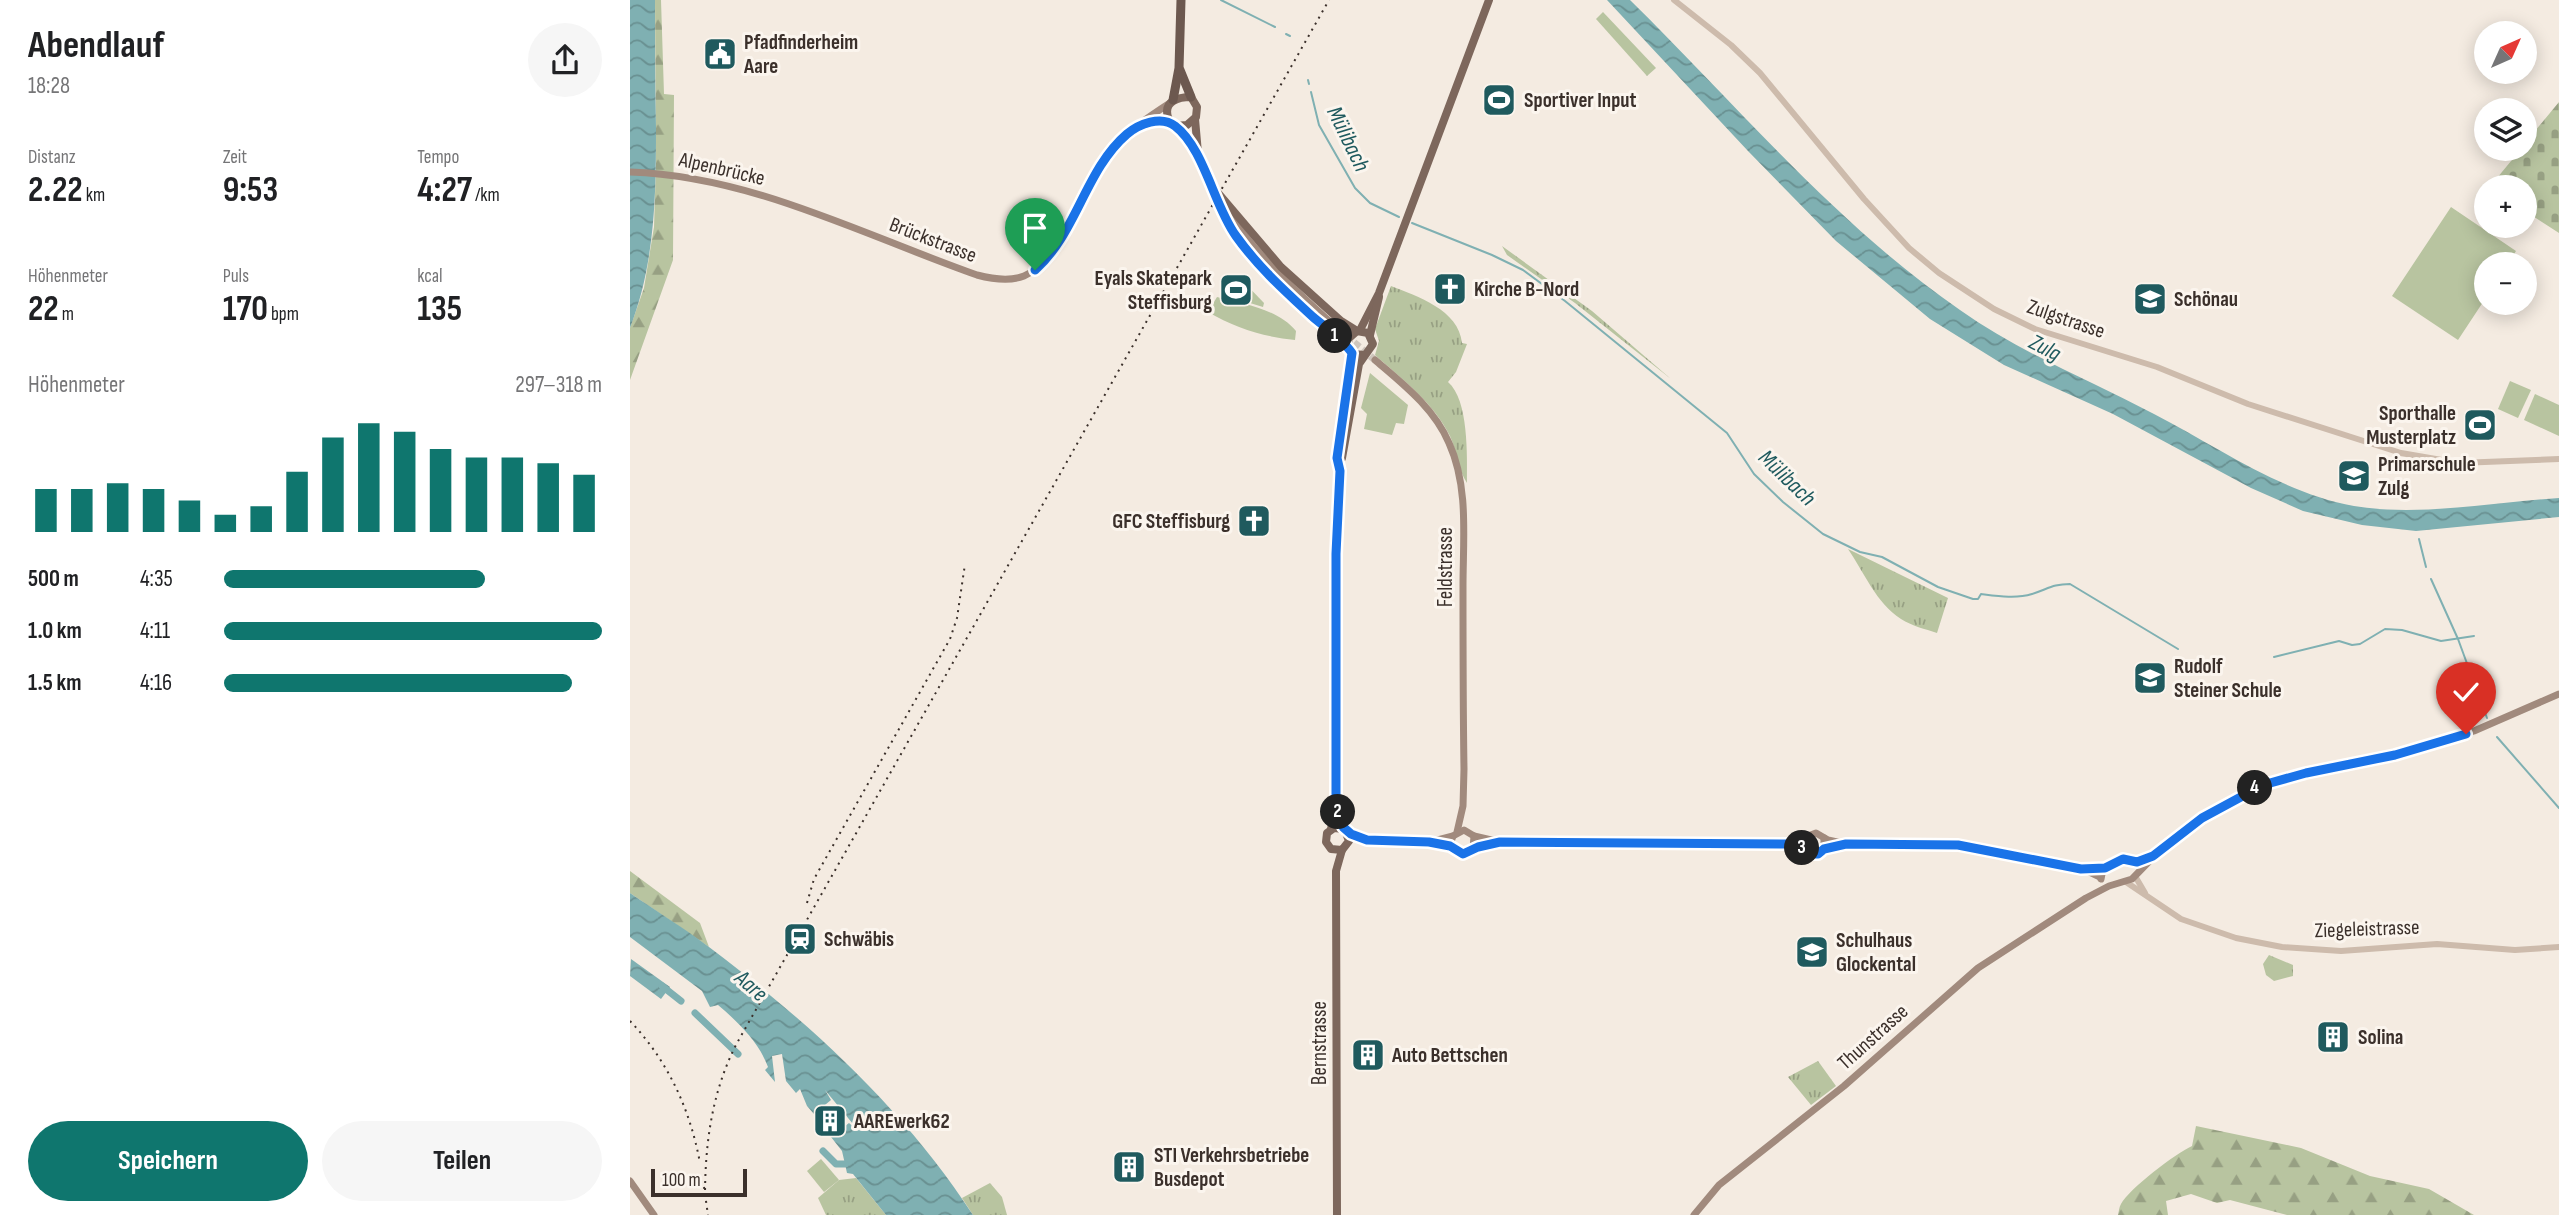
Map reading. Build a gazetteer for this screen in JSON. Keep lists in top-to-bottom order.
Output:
{
  "streets": {
    "main road": [
      "Alpenbrücke",
      "Brückstrasse",
      "Feldstrasse",
      "Thunstrasse",
      "Bernstrasse"
    ],
    "street": ["Zulgstrasse", "Ziegeleistrasse"]
  },
  "crossings": [
    ["Alpenbrücke", "Brückstrasse"],
    ["Ziegeleistrasse", "Thunstrasse"]
  ],
  "water": ["Mülibach", "Zulg", "Aare"],
  "places": {
    "public building": ["Pfadfinderheim Aare"],
    "sports": ["Sportiver Input", "Eyals Skatepark Steffisburg", "Sporthalle Musterplatz"],
    "church": ["Kirche B-Nord", "GFC Steffisburg"],
    "school or university": [
      "Schönau",
      "Primarschule Zulg",
      "Rudolf Steiner Schule",
      "Schulhaus Glockental"
    ],
    "station": ["Schwäbis"],
    "building": [
      "Solina",
      "Auto Bettschen",
      "AAREwerk62",
      "STI Verkehrsbetriebe Busdepot"
    ]
  },
  "scale_bar": "100 m",
  "north": "top right",
  "page": {
    "heading": ["Abendlauf", "18:28"],
    "map_buttons": ["+", "−"],
    "stats": [
      ["Distanz", "2.22 km"],
      ["Zeit", "9:53"],
      ["Tempo", "4:27 /km"],
      ["Höhenmeter", "22 m"],
      ["Puls", "170 bpm"],
      ["kcal", "135"]
    ],
    "pins": [
      "1",
      "4",
      "2",
      "3"
    ],
    "chart": ["Höhenmeter", "297–318 m"],
    "list": [
      {
        "name": "500 m",
        "note": "4:35"
      },
      {
        "name": "1.0 km",
        "note": "4:11"
      },
      {
        "name": "1.5 km",
        "note": "4:16"
      }
    ],
    "buttons": ["Speichern", "Teilen"],
    "scale": "100 m"
  }
}
